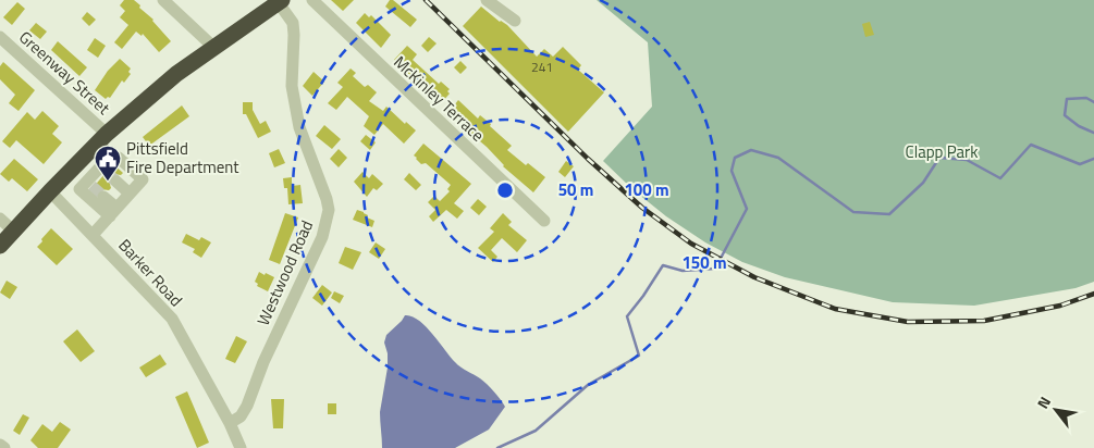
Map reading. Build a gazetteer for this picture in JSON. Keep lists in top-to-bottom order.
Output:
{
  "streets": {
    "street": [
      "Greenway Street",
      "McKinley Terrace",
      "Barker Road",
      "Westwood Road"
    ]
  },
  "crossings": [
    ["Barker Road", "Westwood Road"]
  ],
  "parks": ["Clapp Park"],
  "places": {
    "public building": ["Pittsfield Fire Department"]
  },
  "house_numbers": ["241"],
  "north": "top left",
  "rings": ["50 m", "100 m", "150 m"]
}
